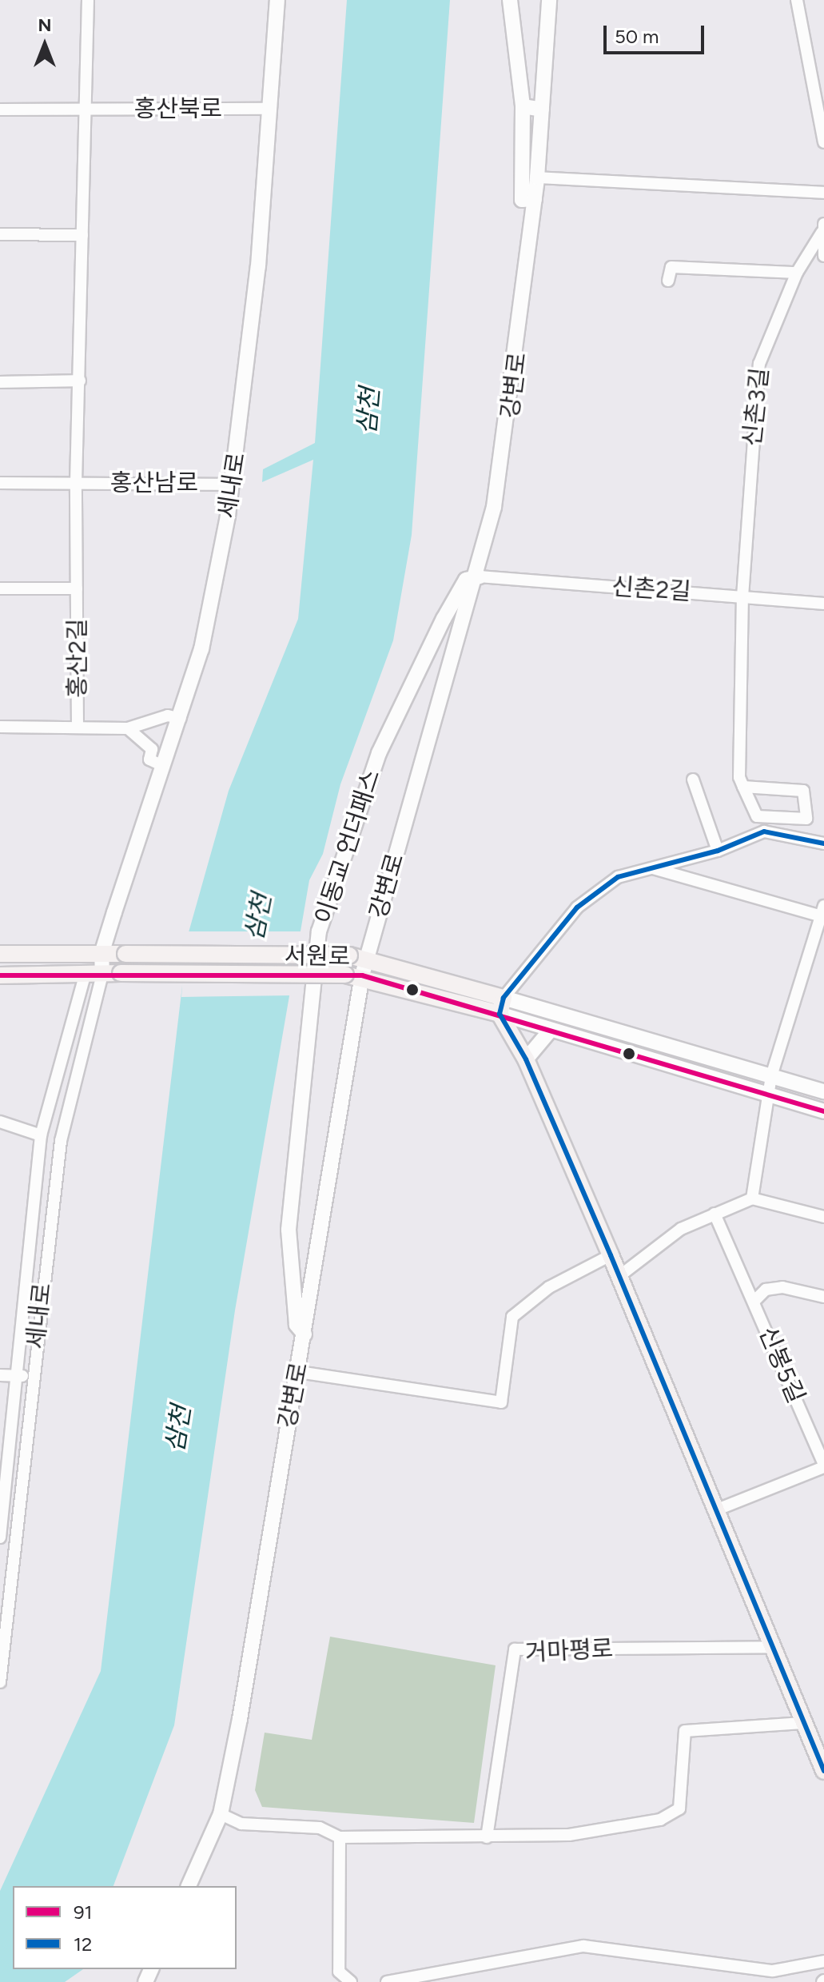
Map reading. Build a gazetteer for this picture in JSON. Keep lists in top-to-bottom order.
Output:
{
  "streets": {
    "main road": ["서원로"],
    "street": [
      "홍산북로",
      "강변로",
      "신촌3길",
      "홍산남로",
      "세내로",
      "신촌2길",
      "홍산2길",
      "이동교 언더패스",
      "신봉5길",
      "거마평로"
    ]
  },
  "crossings": [
    ["홍산북로", "세내로"],
    ["강변로", "신촌2길"],
    ["강변로", "이동교 언더패스"],
    ["강변로", "서원로"],
    ["신촌3길", "신촌2길"],
    ["홍산남로", "세내로"],
    ["홍산남로", "홍산2길"],
    ["세내로", "홍산2길"],
    ["세내로", "서원로"],
    ["신촌2길", "이동교 언더패스"]
  ],
  "water": ["삼천"],
  "lines": ["transit line 12", "transit line 91"],
  "legend": ["91", "12"],
  "scale_bar": "50 m",
  "north": "top"
}
